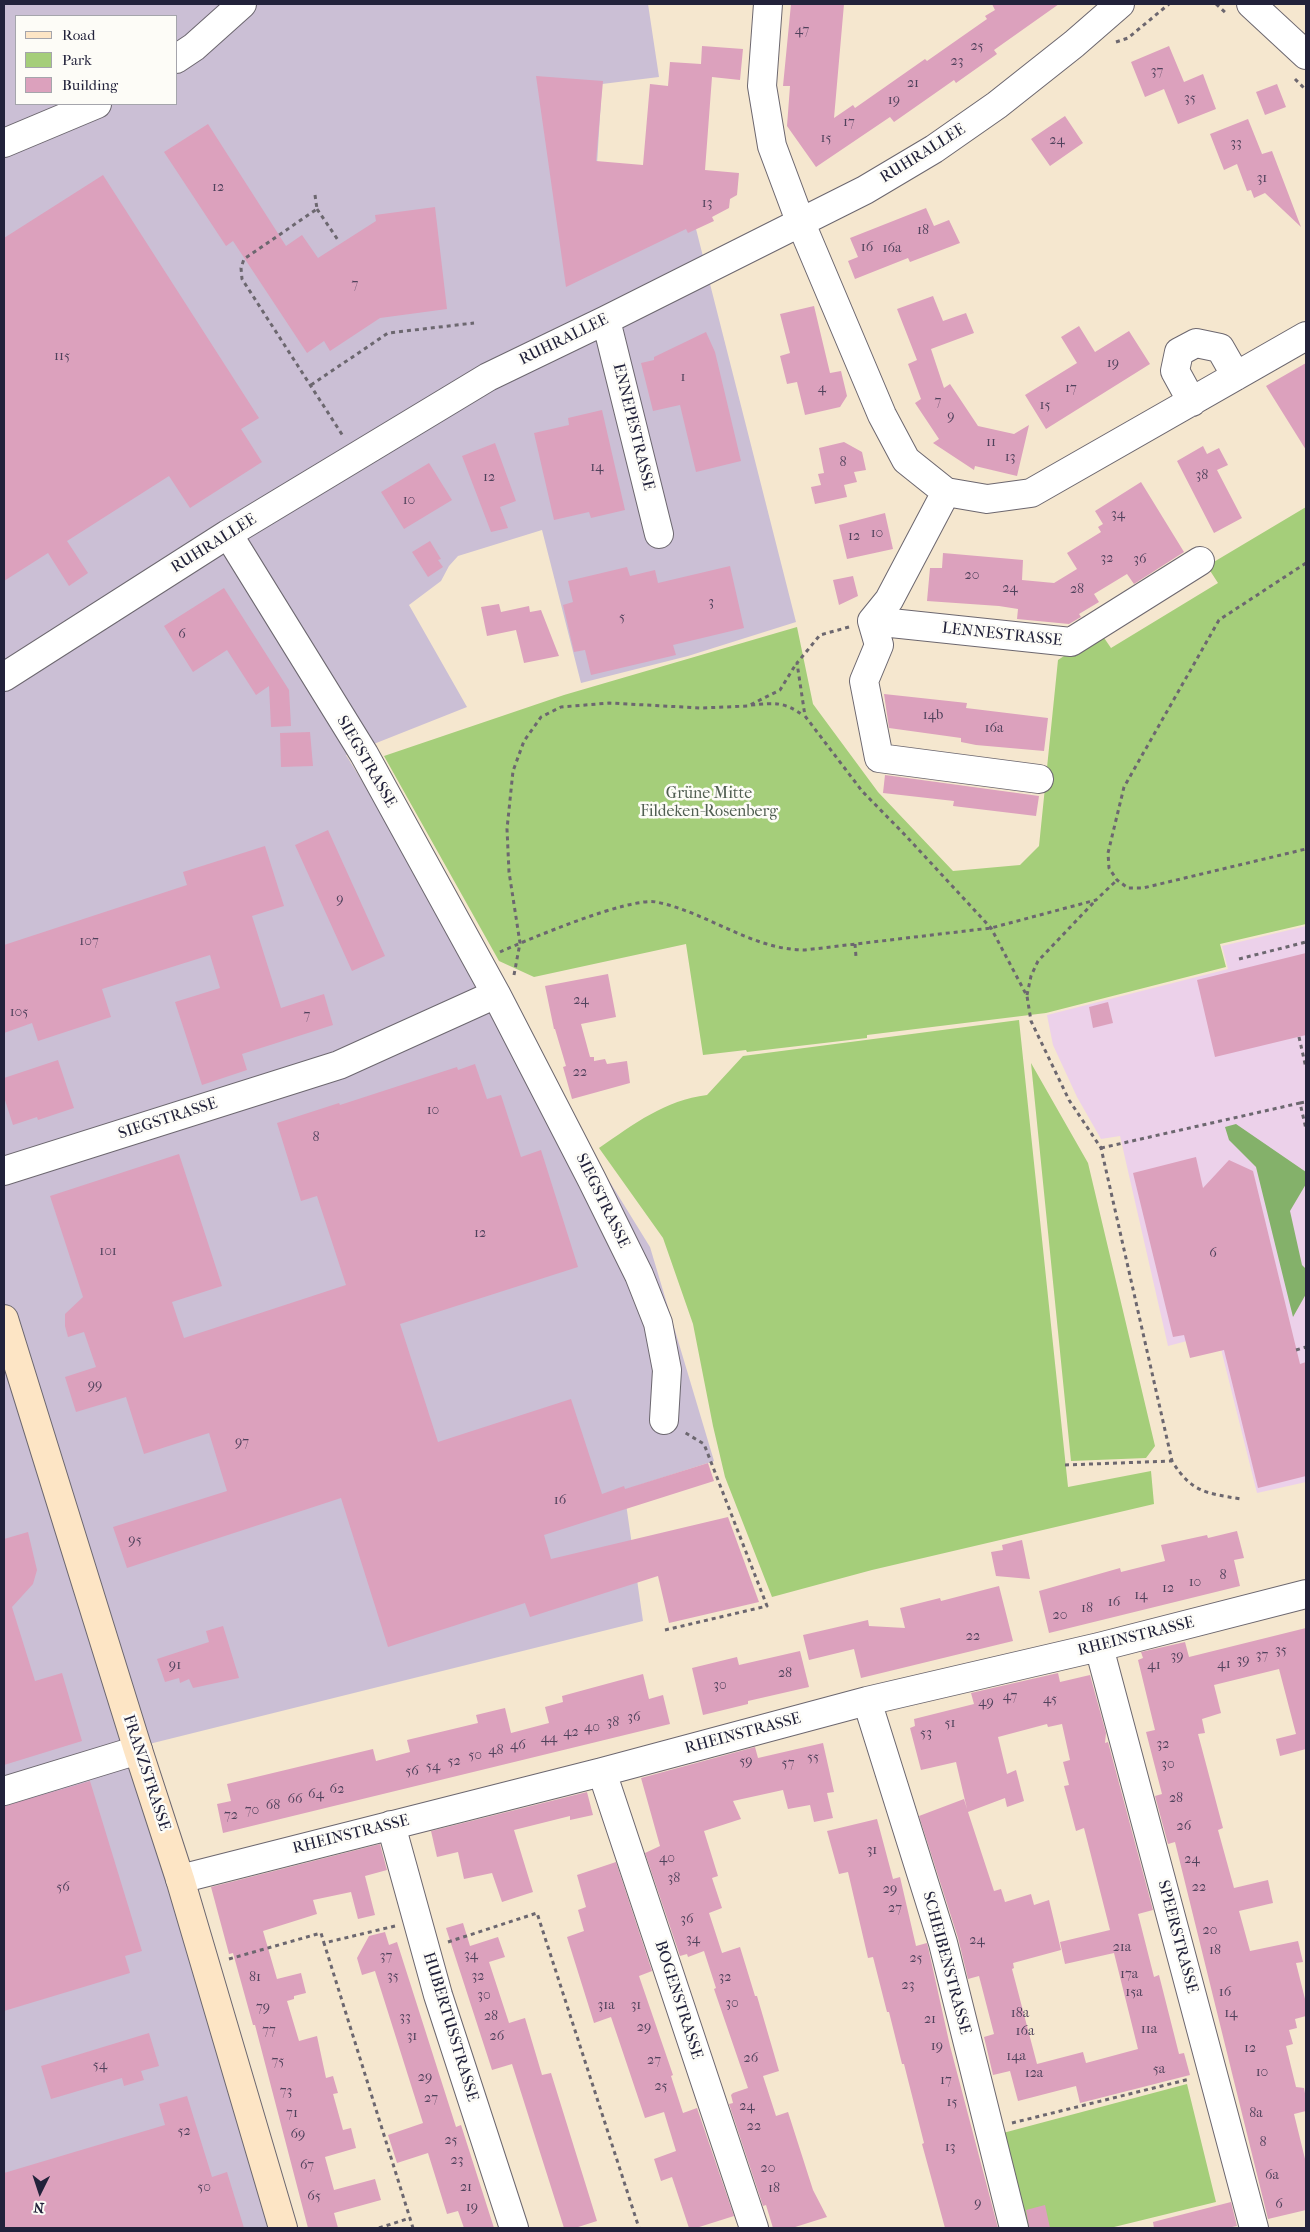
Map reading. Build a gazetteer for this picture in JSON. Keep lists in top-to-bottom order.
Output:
{
  "streets": {
    "street": [
      "RUHRALLEE",
      "ENNEPESTRASSE",
      "LENNESTRASSE",
      "SIEGSTRASSE",
      "RHEINSTRASSE",
      "FRANZSTRASSE",
      "SPEERSTRASSE",
      "SCHEIBENSTRASSE",
      "BOGENSTRASSE",
      "HUBERTUSSTRASSE"
    ]
  },
  "crossings": [
    ["RUHRALLEE", "ENNEPESTRASSE"],
    ["RUHRALLEE", "SIEGSTRASSE"],
    ["RHEINSTRASSE", "FRANZSTRASSE"],
    ["RHEINSTRASSE", "SPEERSTRASSE"],
    ["RHEINSTRASSE", "SCHEIBENSTRASSE"],
    ["RHEINSTRASSE", "BOGENSTRASSE"],
    ["RHEINSTRASSE", "HUBERTUSSTRASSE"]
  ],
  "parks": ["Grüne Mitte Fildeken-Rosenberg"],
  "house_numbers": [
    "47",
    "25",
    "23",
    "37",
    "21",
    "35",
    "19",
    "17",
    "15",
    "24",
    "33",
    "31",
    "12",
    "13",
    "18",
    "16",
    "16a",
    "7",
    "115",
    "19",
    "1",
    "4",
    "17",
    "7",
    "15",
    "9",
    "11",
    "13",
    "8",
    "14",
    "38",
    "12",
    "10",
    "34",
    "10",
    "12",
    "32",
    "36",
    "20",
    "24",
    "28",
    "3",
    "5",
    "6",
    "14b",
    "16a",
    "9",
    "107",
    "24",
    "105",
    "7",
    "22",
    "10",
    "8",
    "12",
    "101",
    "6",
    "99",
    "97",
    "16",
    "95",
    "8",
    "10",
    "12",
    "14",
    "16",
    "18",
    "20",
    "22",
    "35",
    "37",
    "39",
    "39",
    "41",
    "91",
    "41",
    "28",
    "30",
    "47",
    "45",
    "49",
    "36",
    "38",
    "51",
    "40",
    "42",
    "53",
    "44",
    "32",
    "46",
    "48",
    "50",
    "55",
    "52",
    "59",
    "57",
    "30",
    "54",
    "56",
    "62",
    "64",
    "28",
    "66",
    "68",
    "70",
    "72",
    "26",
    "31",
    "40",
    "24",
    "38",
    "56",
    "22",
    "29",
    "27",
    "36",
    "20",
    "34",
    "24",
    "21a",
    "18",
    "34",
    "37",
    "25",
    "17a",
    "35",
    "32",
    "81",
    "32",
    "23",
    "15a",
    "16",
    "30",
    "30",
    "31a",
    "31",
    "79",
    "18a",
    "14",
    "28",
    "33",
    "21",
    "29",
    "11a",
    "77",
    "16a",
    "31",
    "26",
    "19",
    "12",
    "14a",
    "26",
    "27",
    "75",
    "54",
    "5a",
    "10",
    "12a",
    "29",
    "17",
    "25",
    "73",
    "27",
    "15",
    "24",
    "71",
    "8a",
    "22",
    "52",
    "69",
    "25",
    "8",
    "13",
    "23",
    "67",
    "20",
    "6a",
    "50",
    "21",
    "18",
    "65",
    "9",
    "6",
    "19"
  ],
  "legend": ["Road", "Park", "Building"],
  "north": "bottom"
}
